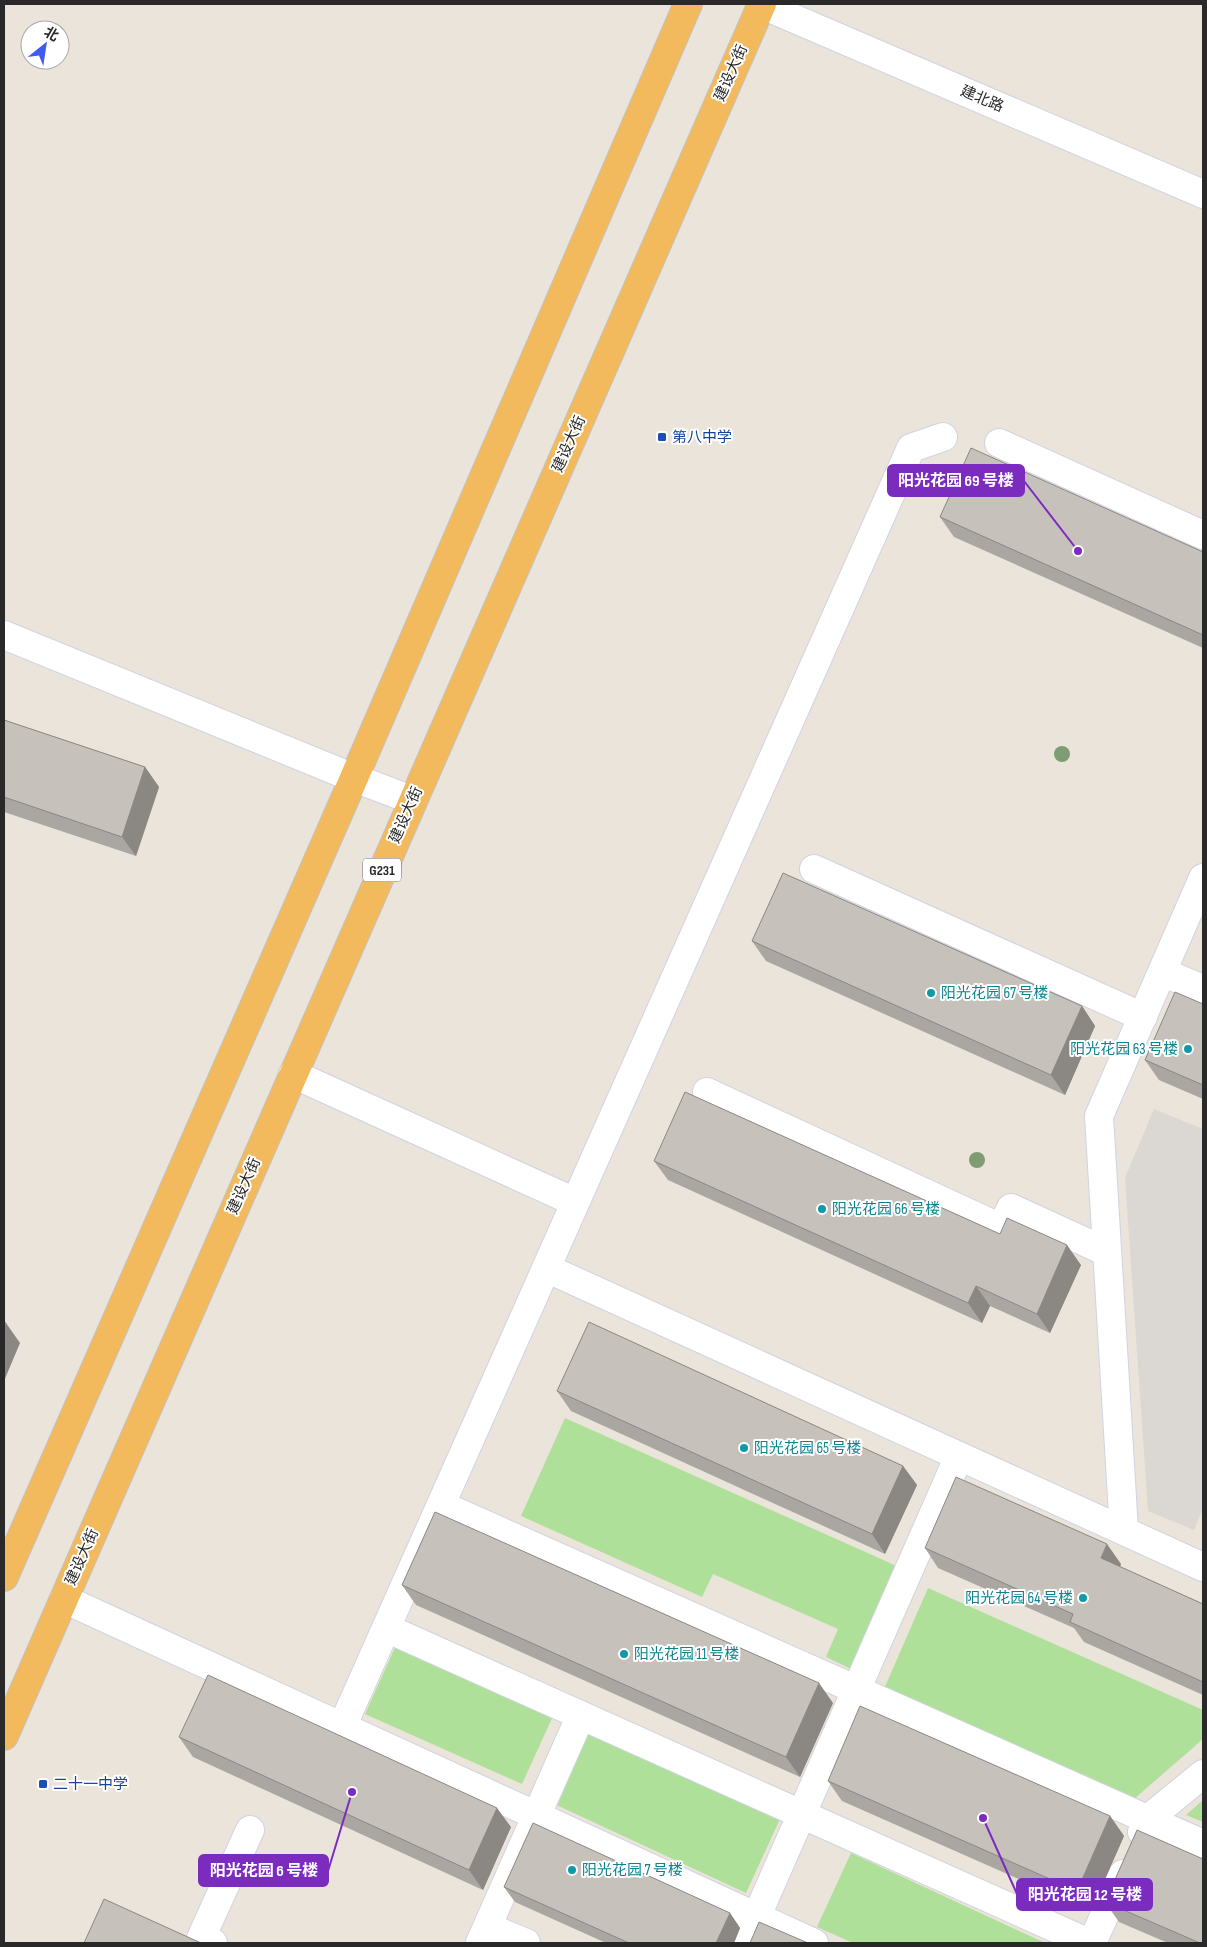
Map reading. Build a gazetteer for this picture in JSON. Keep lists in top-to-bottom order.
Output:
{
  "streets": {
    "highway": ["建设大街", "G231"],
    "street": ["建北路"]
  },
  "crossings": [
    ["建设大街", "建北路"]
  ],
  "places": {
    "transit": ["第八中学", "二十一中学"],
    "other": [
      "阳光花园 69 号楼",
      "阳光花园 67 号楼",
      "阳光花园 63 号楼",
      "阳光花园 66 号楼",
      "阳光花园 65 号楼",
      "阳光花园 64 号楼",
      "阳光花园 11 号楼",
      "阳光花园 6 号楼",
      "阳光花园 12 号楼",
      "阳光花园 7 号楼"
    ]
  },
  "north": "top right"
}
